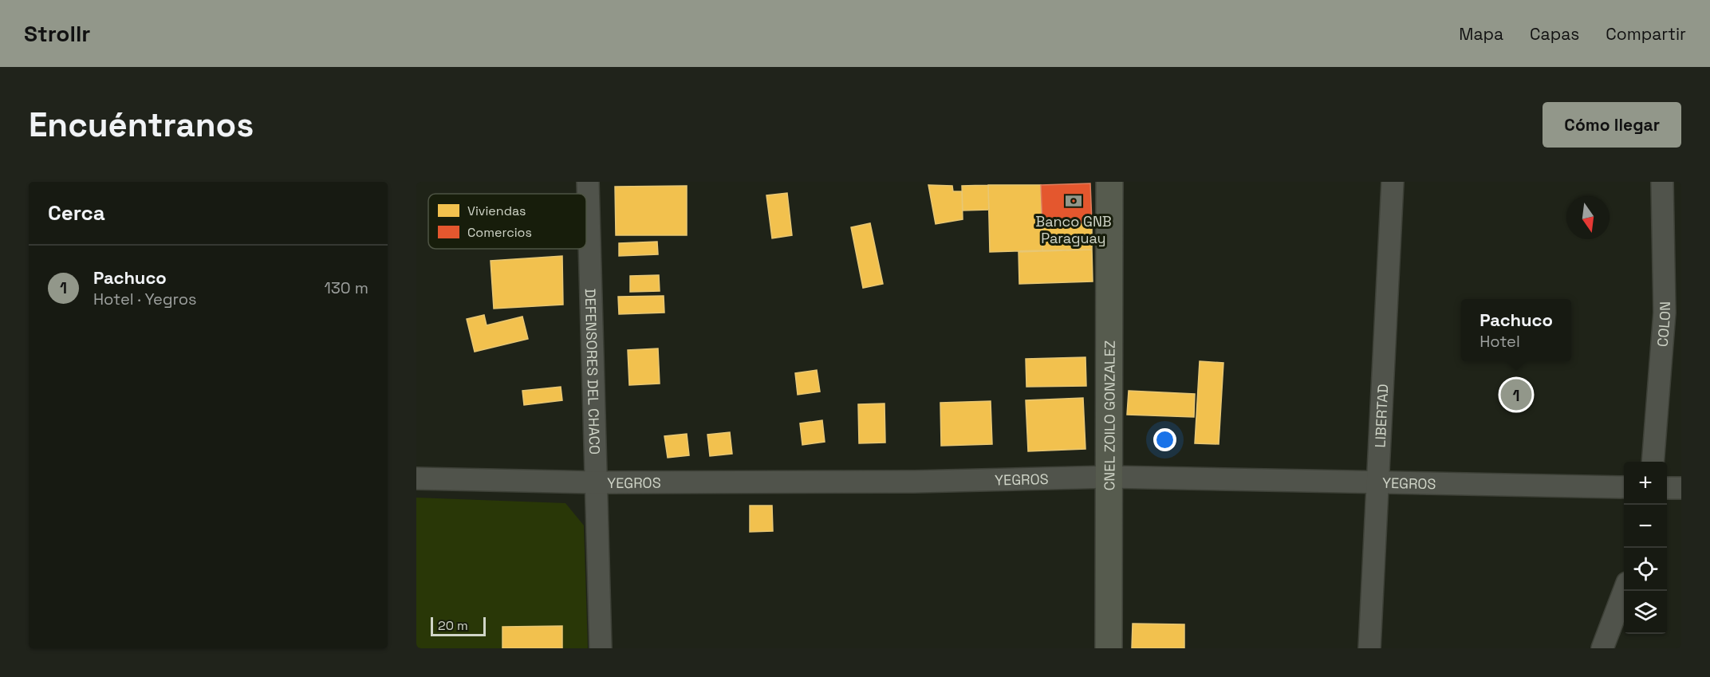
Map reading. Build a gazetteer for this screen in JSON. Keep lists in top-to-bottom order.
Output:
{
  "streets": {
    "main road": ["CNEL ZOILO GONZALEZ"],
    "street": [
      "COLON",
      "DEFENSORES DEL CHACO",
      "LIBERTAD",
      "YEGROS"
    ]
  },
  "crossings": [
    ["DEFENSORES DEL CHACO", "YEGROS"],
    ["CNEL ZOILO GONZALEZ", "YEGROS"],
    ["LIBERTAD", "YEGROS"]
  ],
  "places": {
    "bank": ["Banco GNB Paraguay"]
  },
  "legend": ["Viviendas", "Comercios"],
  "scale_bar": "20 m",
  "north": "bottom",
  "page": {
    "header": "Strollr",
    "nav": ["Mapa", "Capas", "Compartir"],
    "buttons": "Cómo llegar",
    "title": "Encuéntranos",
    "heading": "Cerca",
    "list": [
      {
        "mark": "1",
        "name": "Pachuco",
        "note": "Hotel · Yegros",
        "value": "130 m"
      }
    ],
    "popup": ["Pachuco", "Hotel"],
    "pins": "1",
    "map_buttons": ["+", "−"],
    "scale": "20 m"
  }
}
